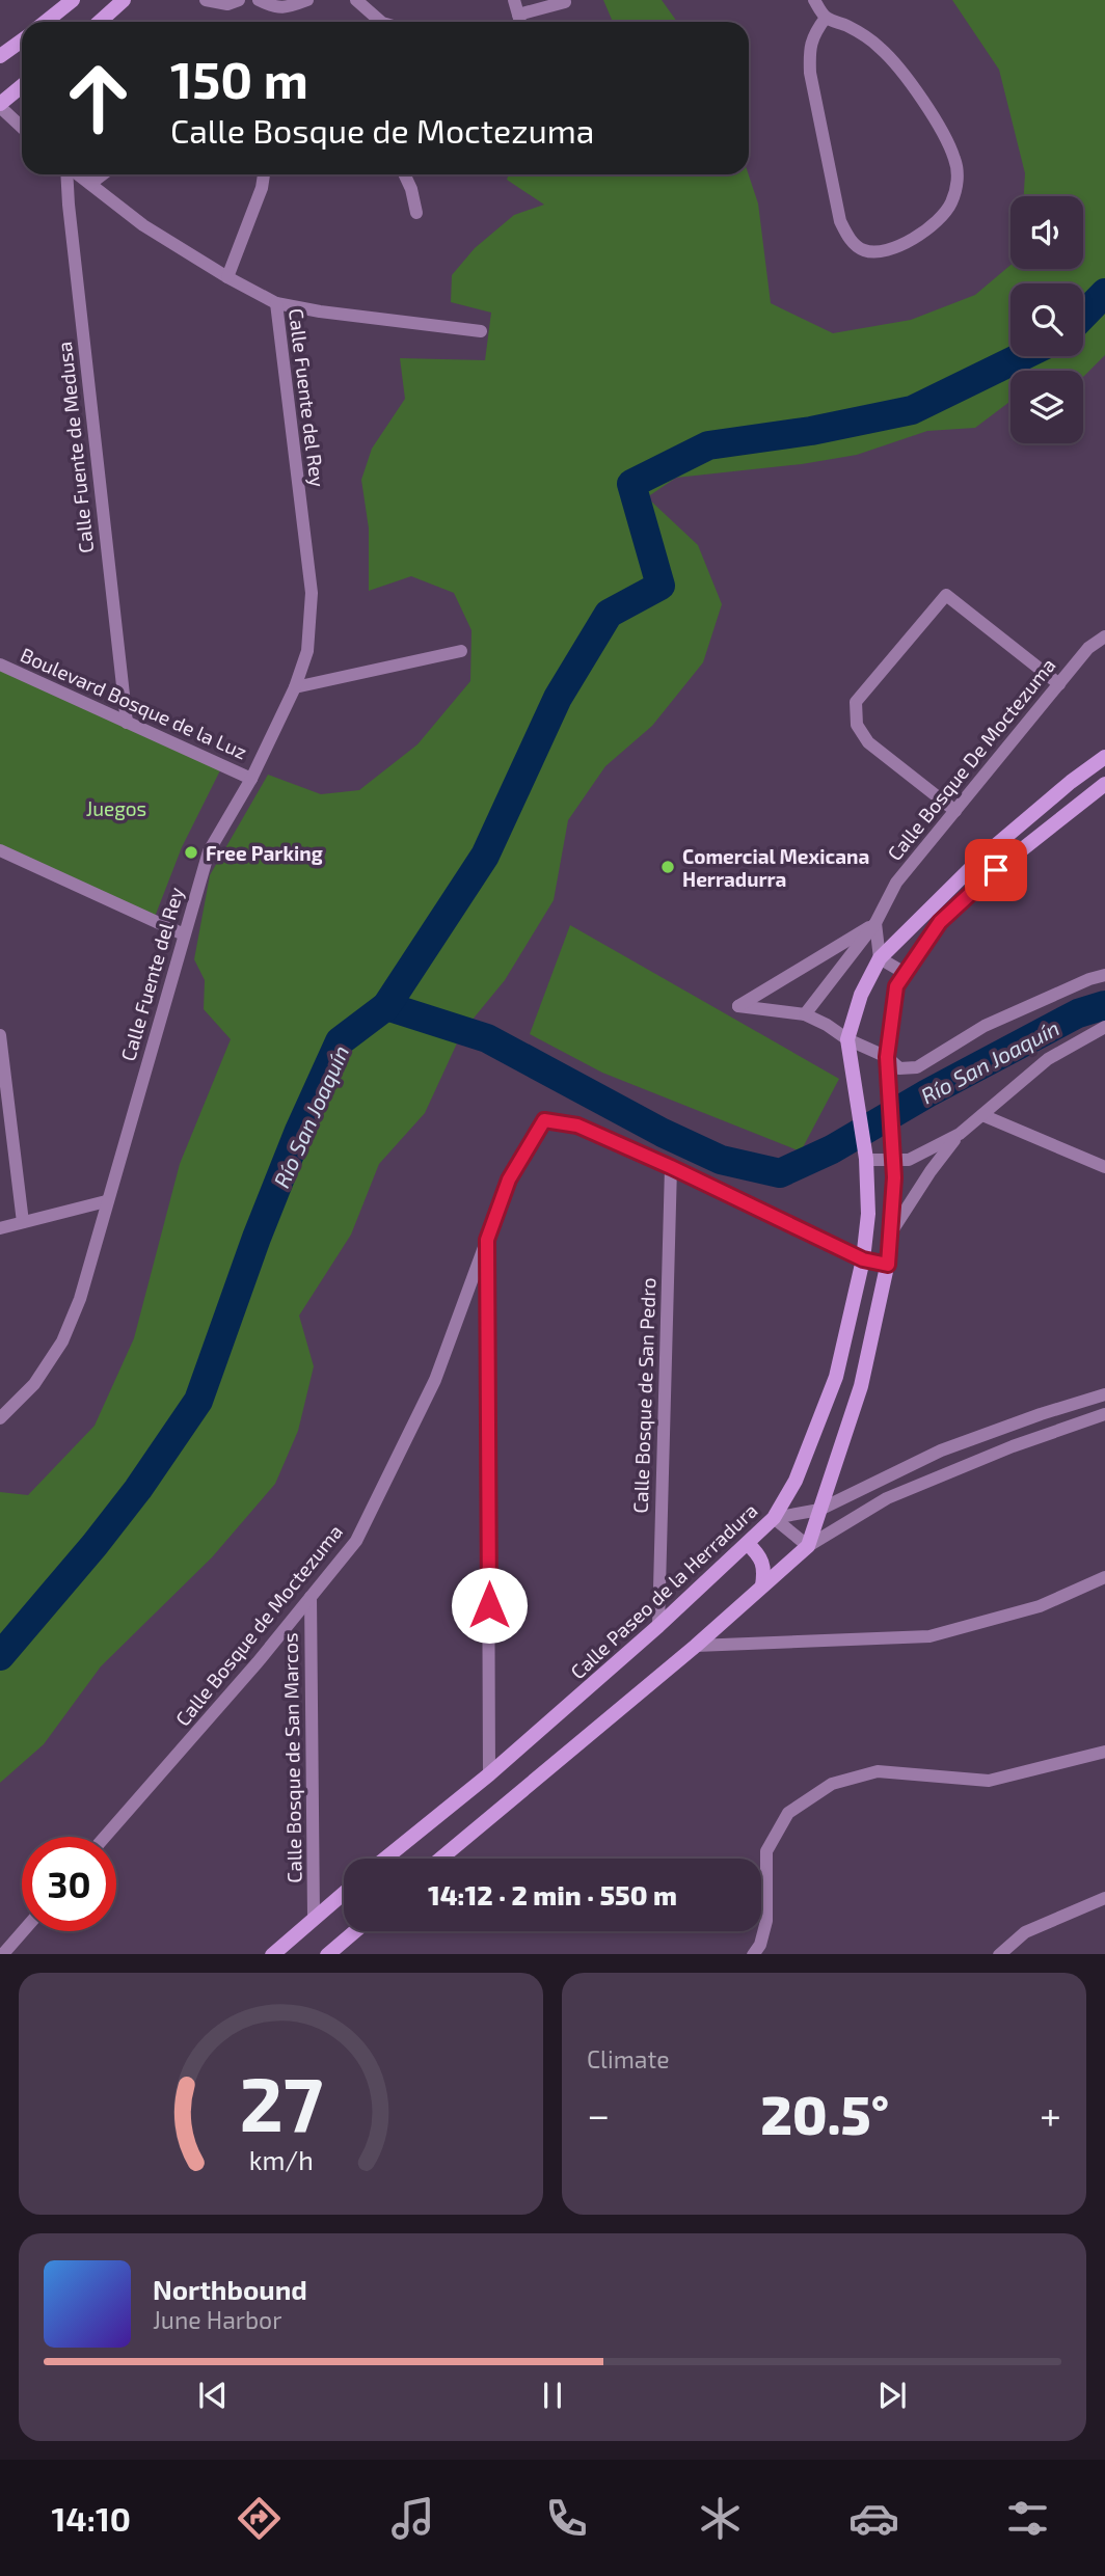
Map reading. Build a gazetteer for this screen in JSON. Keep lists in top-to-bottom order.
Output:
{
  "streets": {
    "main road": ["Calle Paseo de la Herradura"],
    "street": [
      "Calle Fuente del Rey",
      "Calle Fuente de Medusa",
      "Boulevard Bosque de la Luz",
      "Calle Bosque De Moctezuma",
      "Calle Bosque de San Pedro",
      "Calle Bosque de Moctezuma",
      "Calle Bosque de San Marcos"
    ]
  },
  "crossings": [
    ["Calle Fuente del Rey", "Boulevard Bosque de la Luz"],
    ["Calle Fuente de Medusa", "Boulevard Bosque de la Luz"],
    ["Calle Bosque de San Pedro", "Calle Paseo de la Herradura"],
    ["Calle Bosque de San Pedro", "Calle Bosque de Moctezuma"],
    ["Calle Bosque de Moctezuma", "Calle Bosque de San Marcos"]
  ],
  "water": ["Río San Joaquín"],
  "parks": ["Juegos"],
  "places": ["Free Parking", "Comercial Mexicana Herradurra"],
  "page": {
    "turn": ["150 m", "Calle Bosque de Moctezuma"],
    "limit": "30",
    "trip": "14:12 · 2 min · 550 m",
    "tile": "Climate",
    "heat": ["−", "20.5°", "+"],
    "song": ["Northbound", "June Harbor"],
    "tabs": "14:10",
    "gauge": ["27", "km/h"]
  }
}
